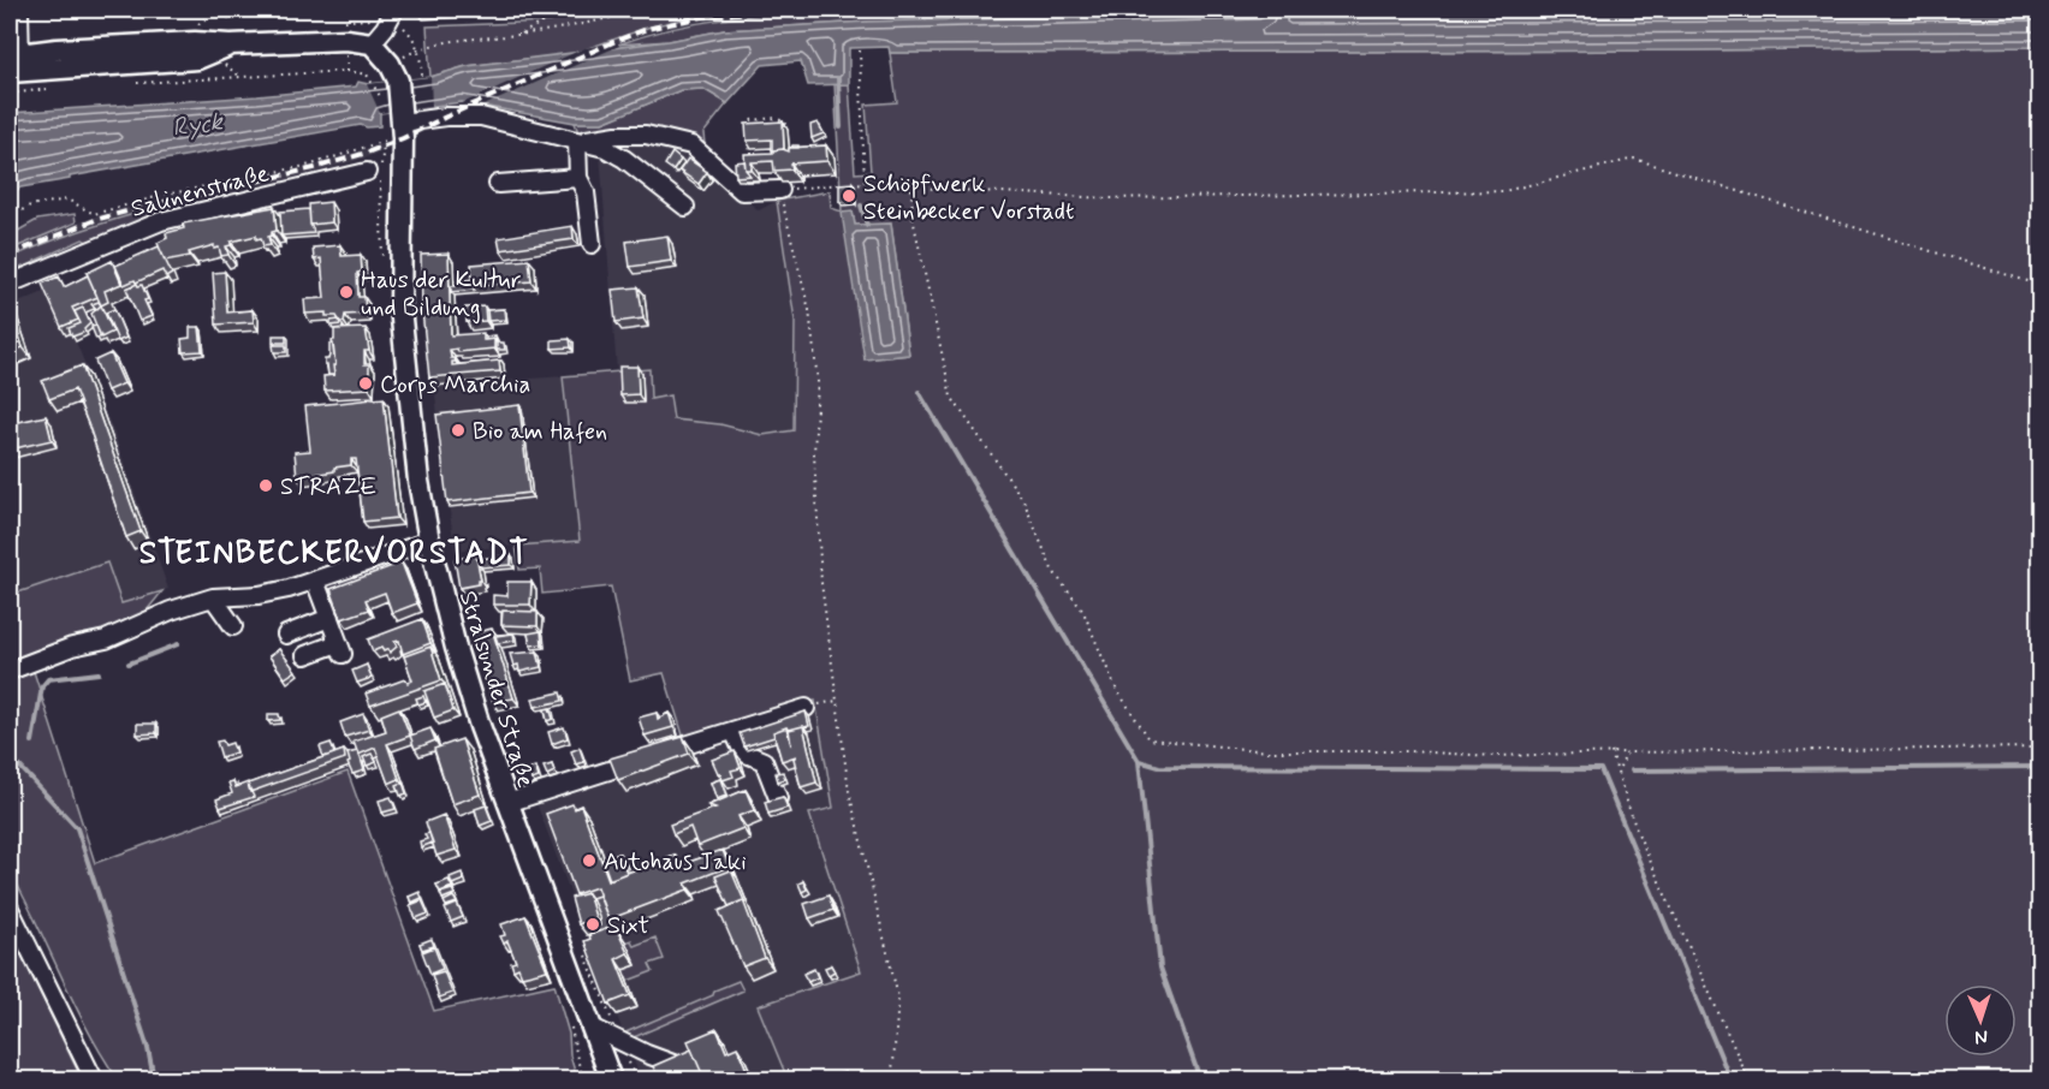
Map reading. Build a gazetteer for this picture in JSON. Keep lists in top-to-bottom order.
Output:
{
  "streets": {
    "main road": ["Stralsunder Straße"],
    "street": ["Salinenstraße"]
  },
  "districts": ["STEINBECKERVORSTADT"],
  "water": ["Ryck"],
  "places": [
    "Schöpfwerk Steinbecker Vorstadt",
    "Haus der Kultur und Bildung",
    "Corps Marchia",
    "Bio am Hafen",
    "STRAZE",
    "Autohaus Jaki",
    "Sixt"
  ],
  "north": "bottom"
}
